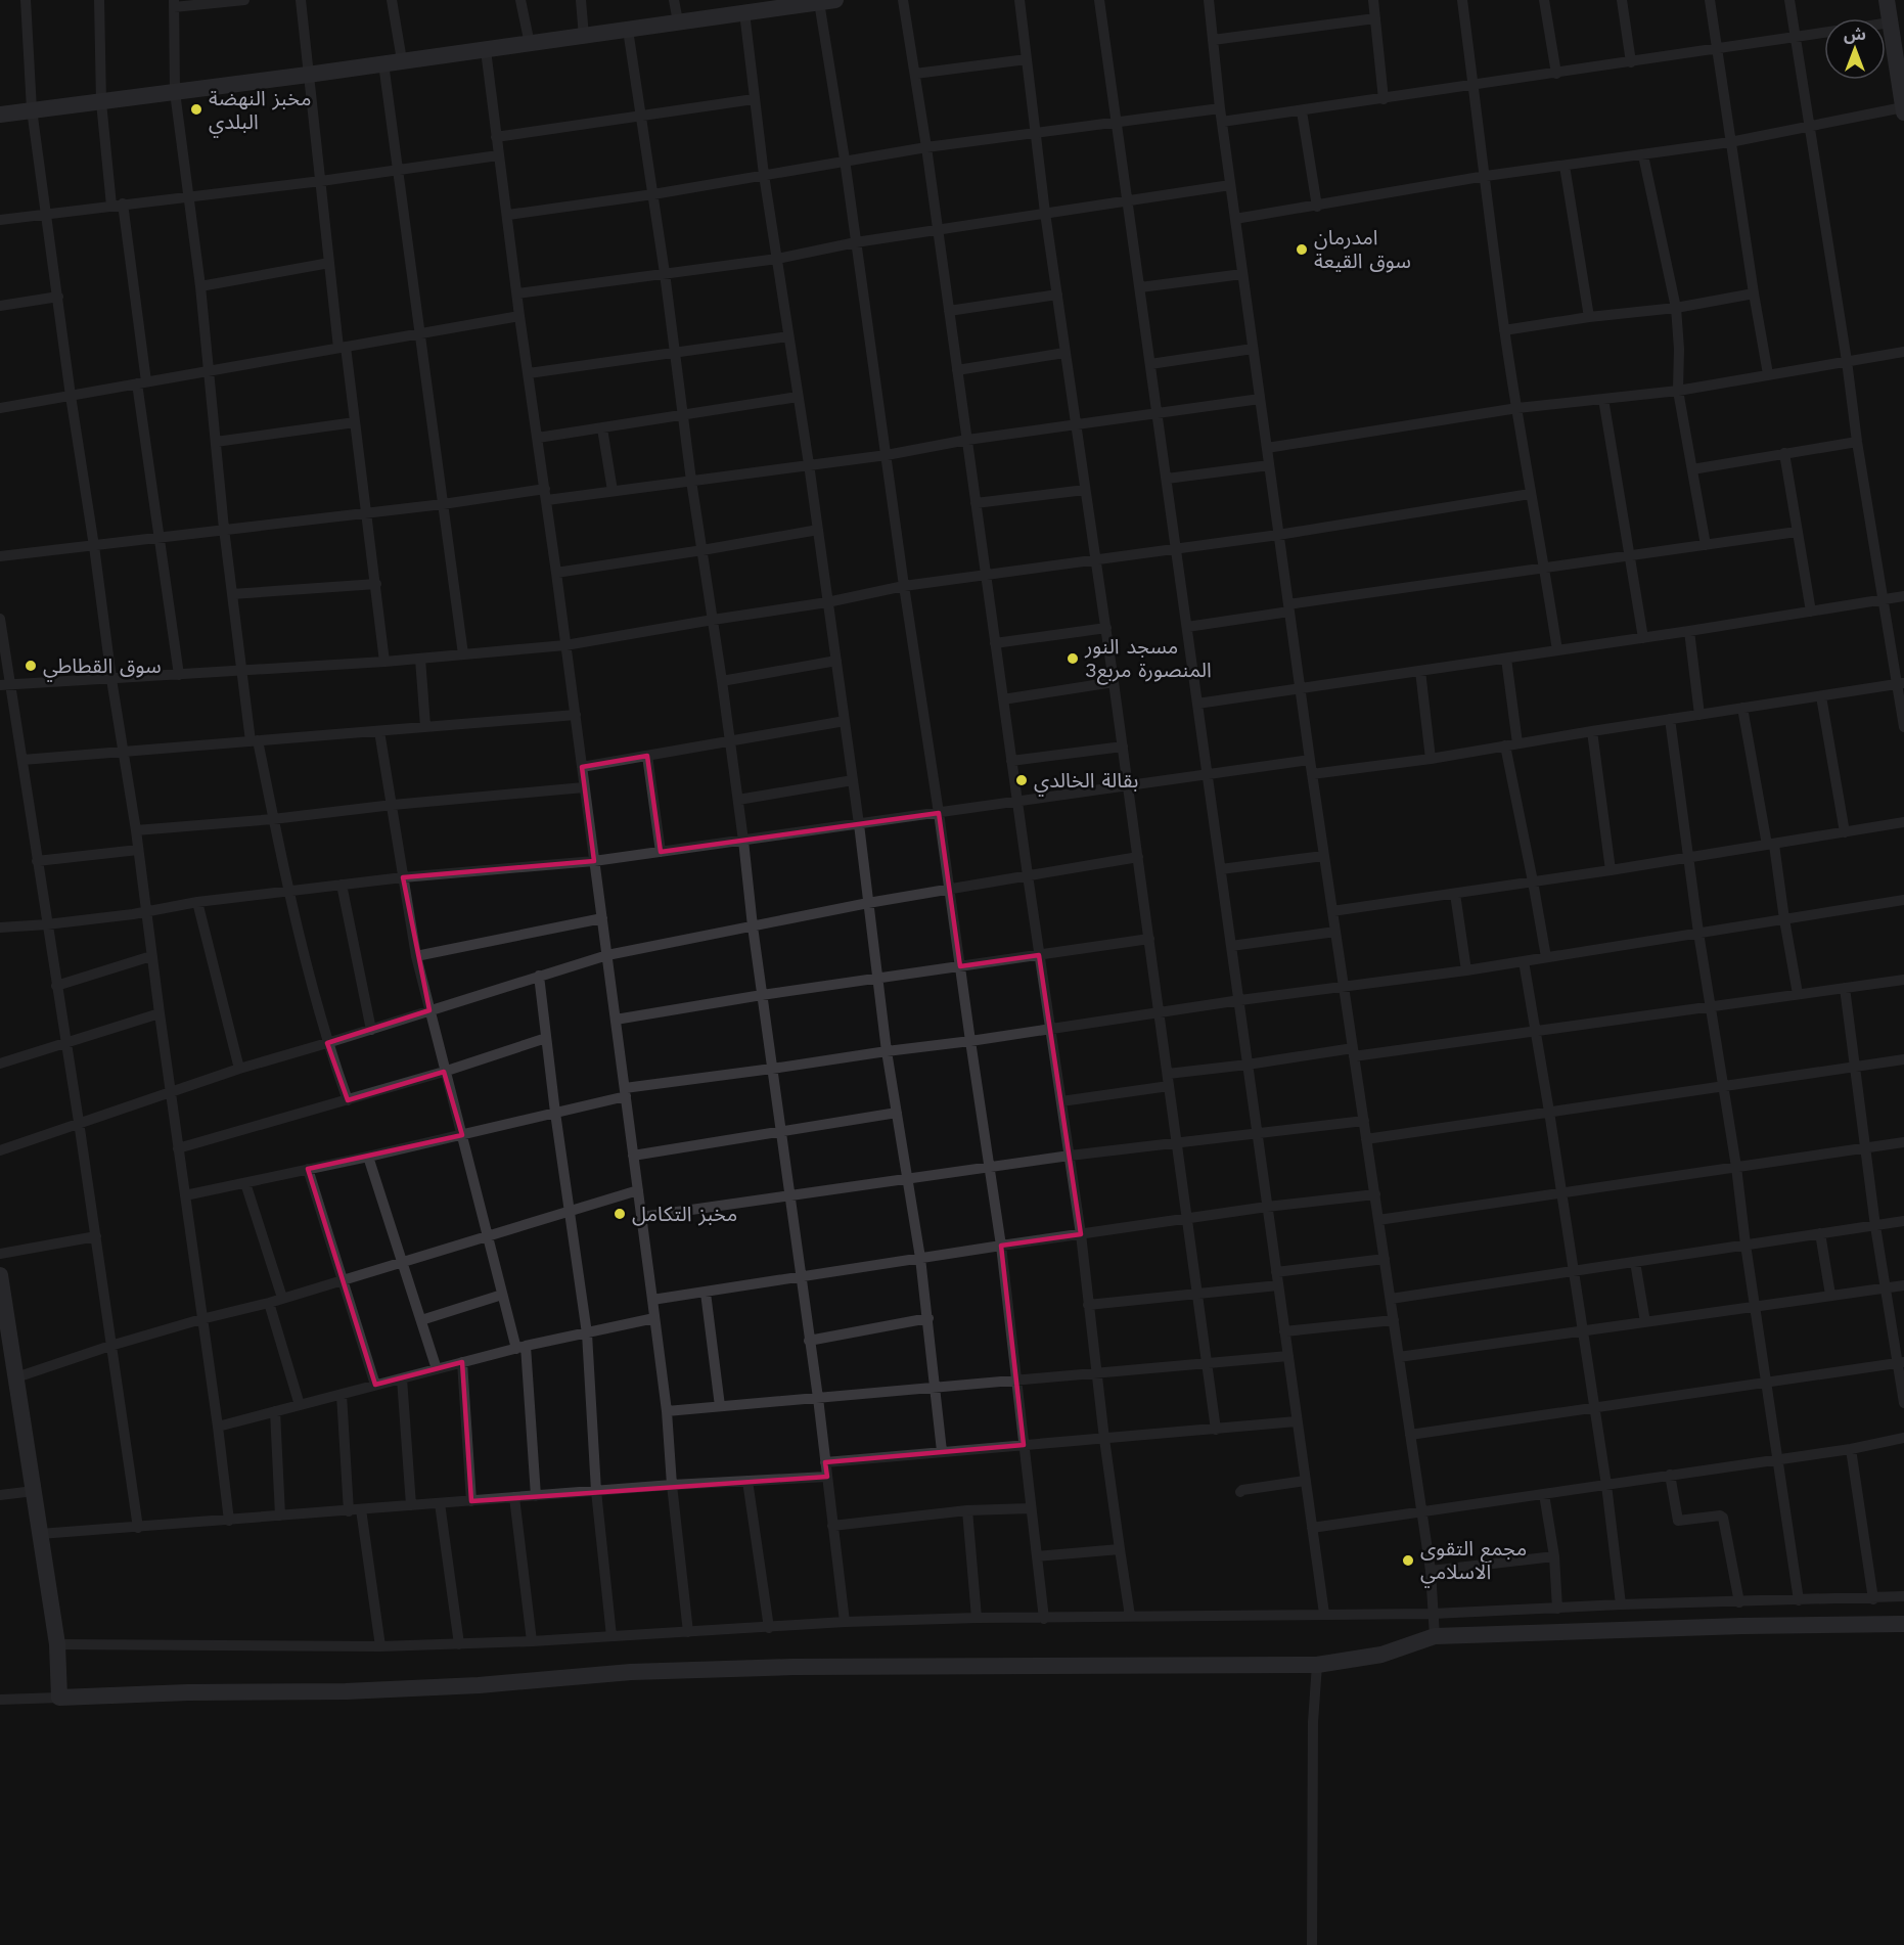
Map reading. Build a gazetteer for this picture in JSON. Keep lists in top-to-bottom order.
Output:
{
  "places": [
    "مخبز النهضة البلدي",
    "امدرمان سوق القيعة",
    "مسجد النور المنصورة مربع3",
    "سوق القطاطي",
    "بقالة الخالدي",
    "مخبز التكامل",
    "مجمع التقوى الاسلامي"
  ],
  "north": "top"
}
